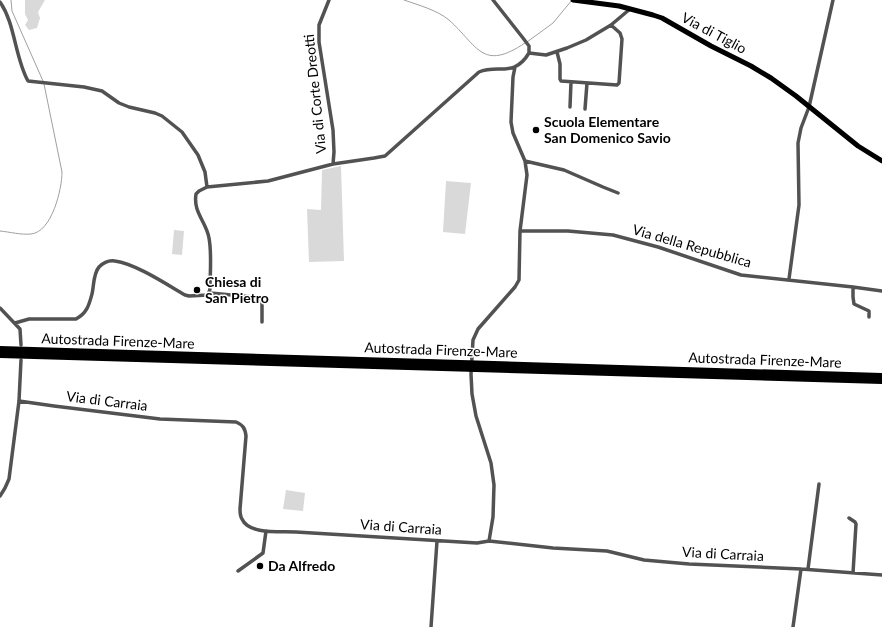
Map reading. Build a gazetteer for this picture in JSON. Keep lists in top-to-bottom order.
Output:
{
  "streets": {
    "highway": ["Autostrada Firenze-Mare"],
    "main road": ["Via di Tiglio"],
    "street": ["Via di Corte Dreotti", "Via della Repubblica", "Via di Carraia"]
  },
  "places": ["Scuola Elementare San Domenico Savio", "Chiesa di San Pietro", "Da Alfredo"]
}
